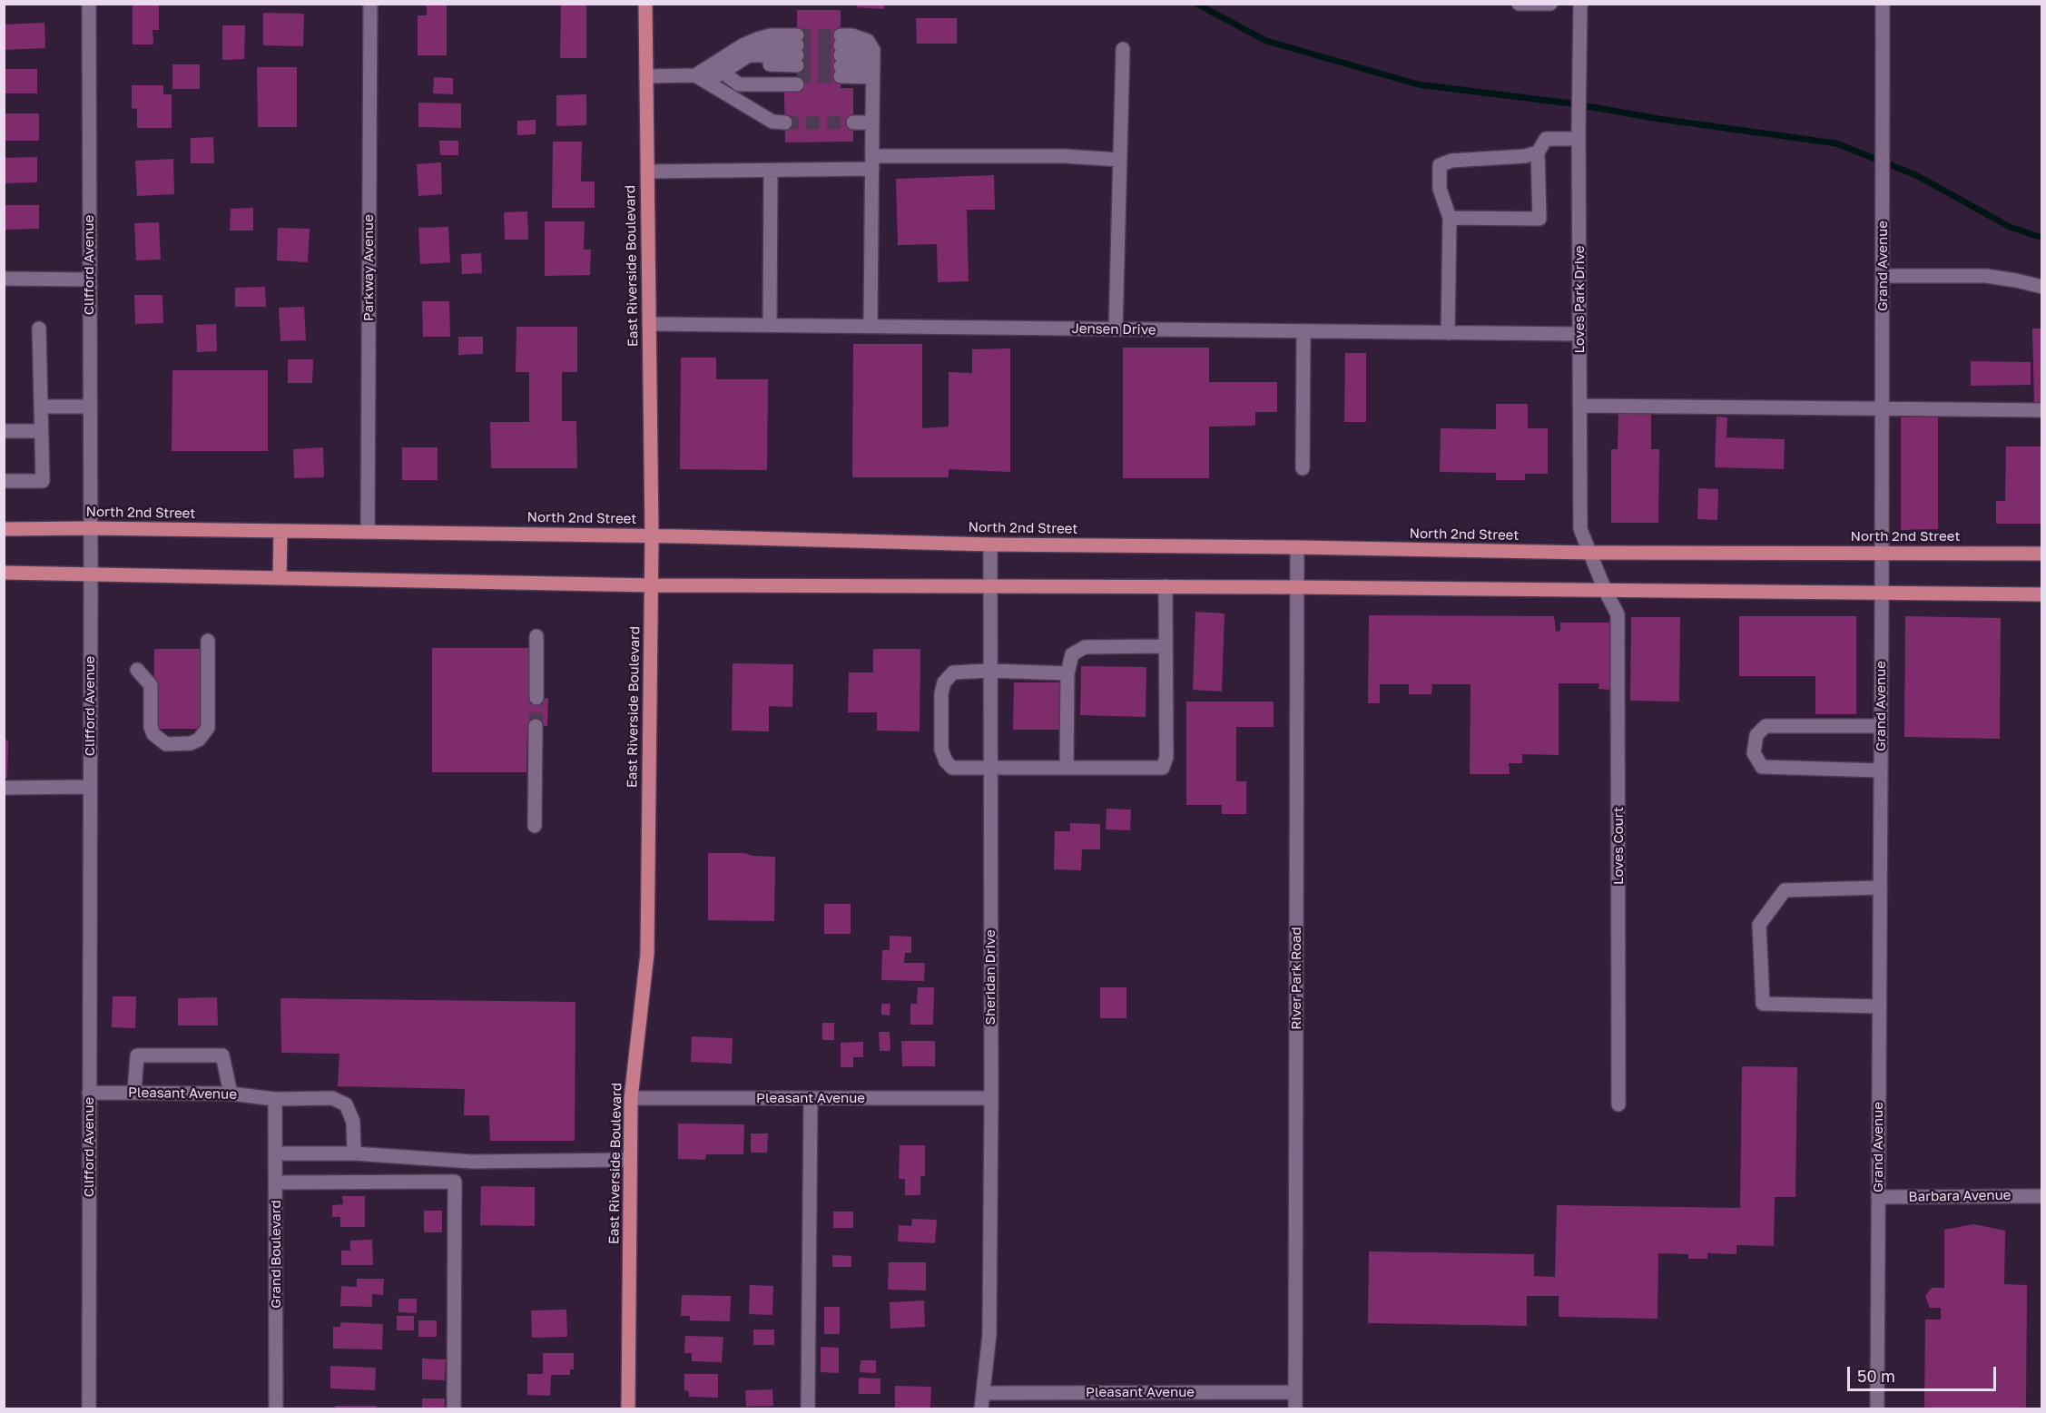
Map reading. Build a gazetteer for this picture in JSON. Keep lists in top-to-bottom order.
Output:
{
  "streets": {
    "main road": ["East Riverside Boulevard", "North 2nd Street"],
    "street": [
      "Clifford Avenue",
      "Grand Avenue",
      "Parkway Avenue",
      "Loves Park Drive",
      "Jensen Drive",
      "Loves Court",
      "Sheridan Drive",
      "River Park Road",
      "Pleasant Avenue",
      "Barbara Avenue",
      "Grand Boulevard"
    ]
  },
  "crossings": [
    ["Clifford Avenue", "North 2nd Street"],
    ["Clifford Avenue", "Pleasant Avenue"],
    ["East Riverside Boulevard", "Jensen Drive"],
    ["East Riverside Boulevard", "North 2nd Street"],
    ["East Riverside Boulevard", "Pleasant Avenue"],
    ["Grand Avenue", "North 2nd Street"],
    ["Grand Avenue", "Barbara Avenue"],
    ["Parkway Avenue", "North 2nd Street"],
    ["Loves Park Drive", "Jensen Drive"],
    ["Loves Park Drive", "North 2nd Street"],
    ["Loves Park Drive", "Loves Court"],
    ["North 2nd Street", "Sheridan Drive"],
    ["North 2nd Street", "River Park Road"],
    ["Sheridan Drive", "Pleasant Avenue"],
    ["River Park Road", "Pleasant Avenue"],
    ["Pleasant Avenue", "Grand Boulevard"]
  ],
  "scale_bar": "50 m"
}
